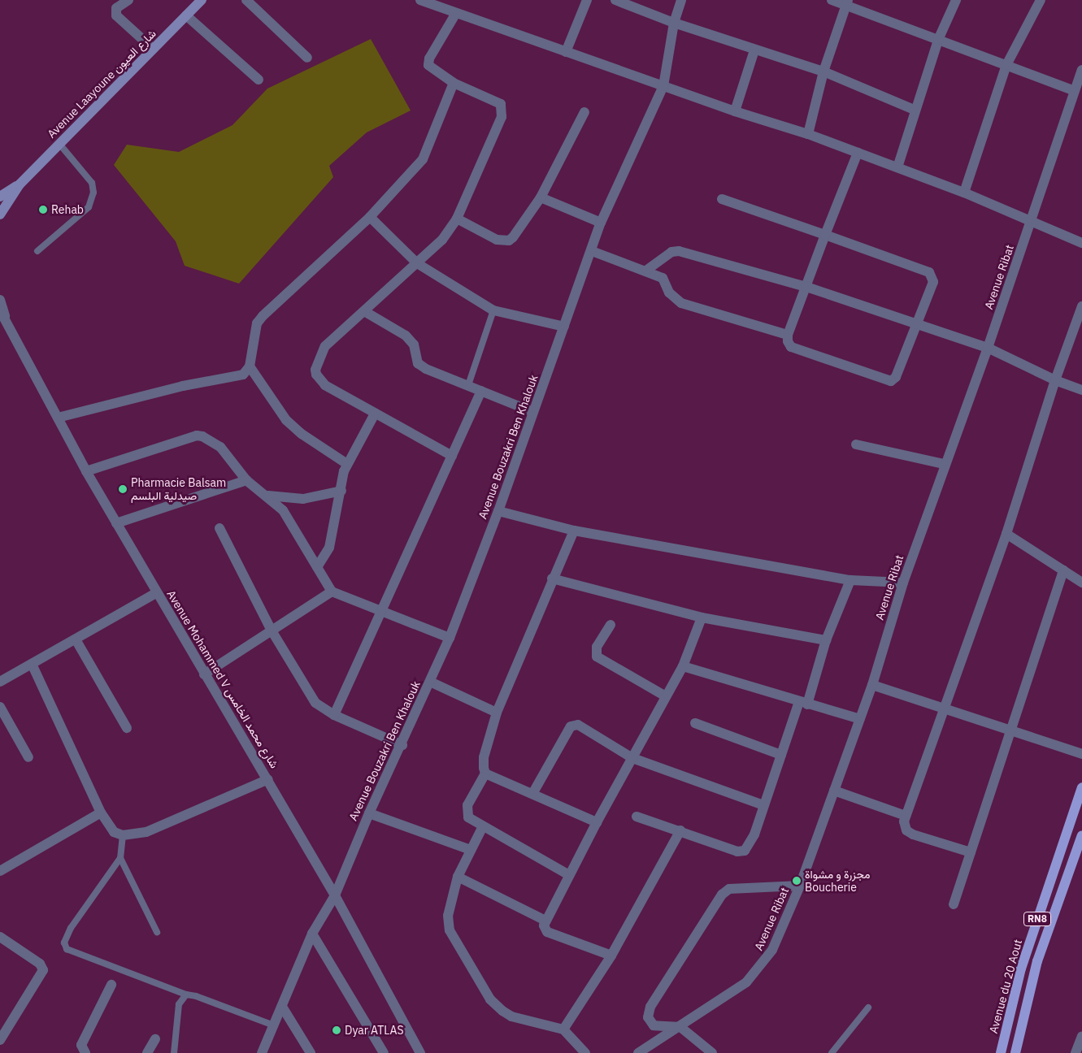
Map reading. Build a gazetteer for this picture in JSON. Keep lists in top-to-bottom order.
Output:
{
  "streets": {
    "main road": ["Avenue Laayoune شارع العيون", "RN8", "Avenue du 20 Aout"],
    "street": ["Avenue Ribat", "Avenue Bouzakri Ben Khalouk", "Avenue Mohammed V شارع محمد الخامس"]
  },
  "crossings": [
    ["Avenue Bouzakri Ben Khalouk", "Avenue Mohammed V شارع محمد الخامس"]
  ],
  "places": [
    "Rehab",
    "Pharmacie Balsam صيدلية البلسم",
    "مجزرة و مشواة Boucherie",
    "Dyar ATLAS"
  ]
}
